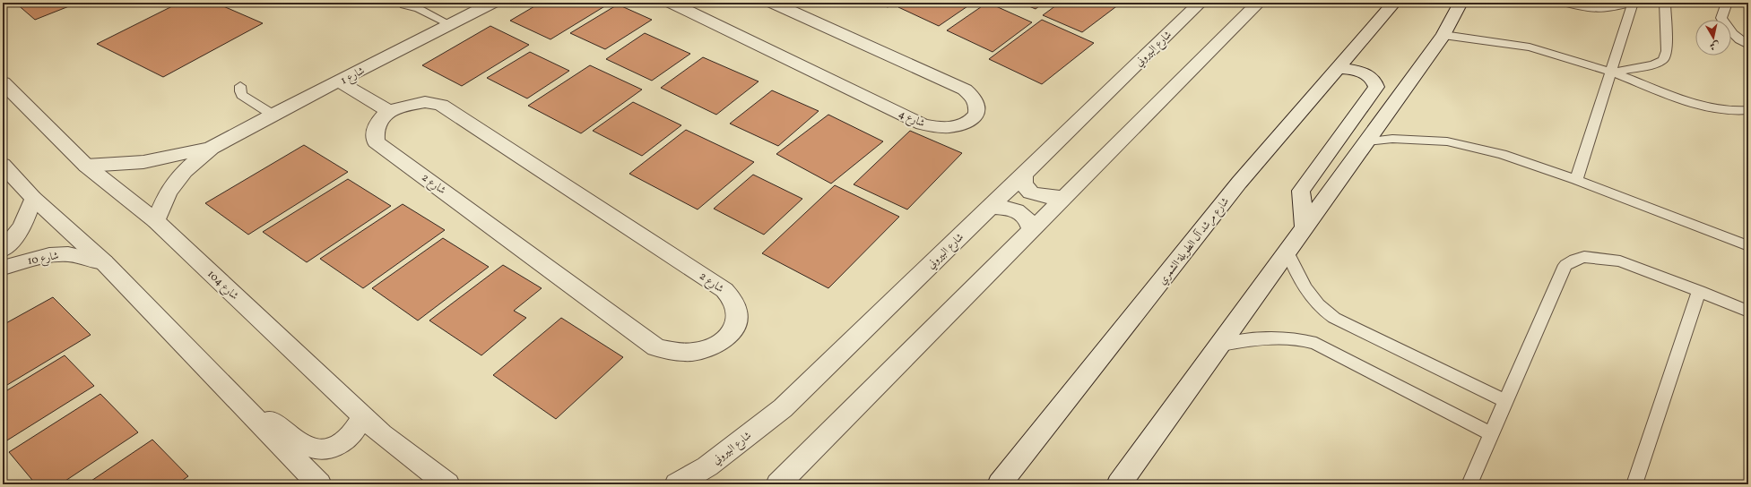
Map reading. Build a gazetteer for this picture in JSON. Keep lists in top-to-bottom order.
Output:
{
  "streets": {
    "street": [
      "شارع البيروني",
      "شارع 1",
      "شارع 4",
      "شارع 2",
      "شارع مرشد آل الطويلة الشمري",
      "شارع 10",
      "شارع 104"
    ]
  },
  "crossings": [
    ["شارع 1", "شارع 104"]
  ],
  "north": "bottom"
}
